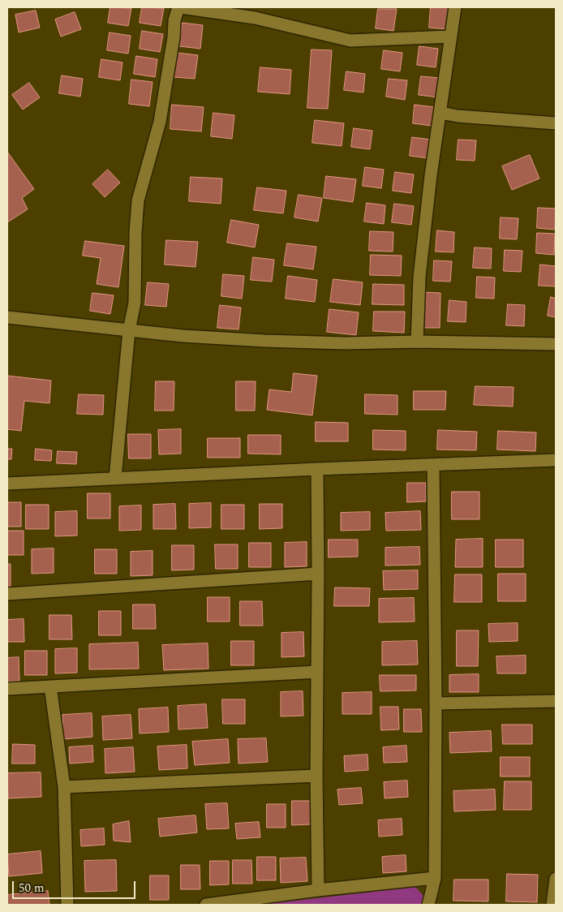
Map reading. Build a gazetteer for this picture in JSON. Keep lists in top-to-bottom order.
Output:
{
  "scale_bar": "50 m"
}
